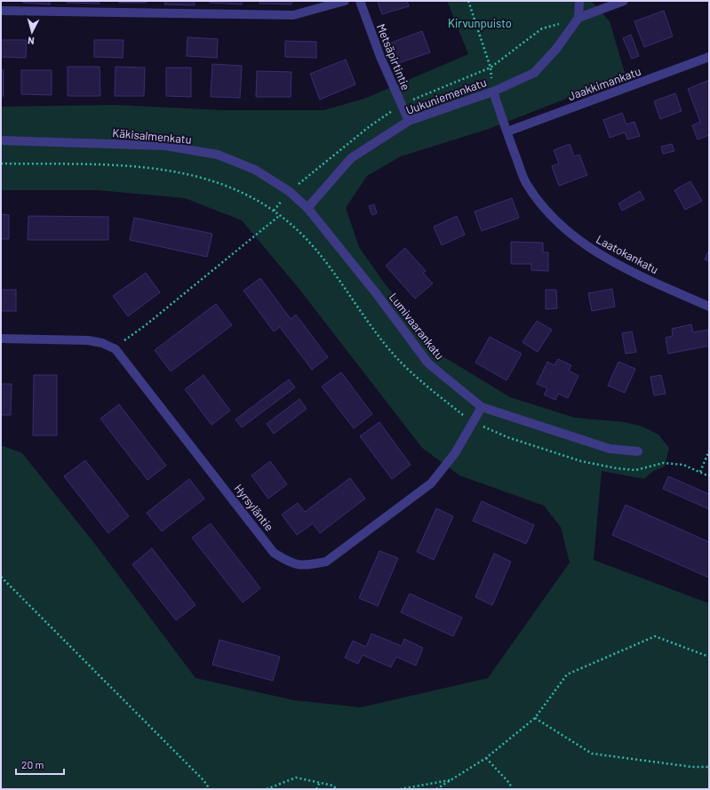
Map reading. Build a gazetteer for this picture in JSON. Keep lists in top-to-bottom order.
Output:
{
  "streets": {
    "street": [
      "Metsäpirtintie",
      "Jaakkimankatu",
      "Uukuniemenkatu",
      "Käkisalmenkatu",
      "Laatokankatu",
      "Lumivaarankatu",
      "Hyrsyläntie"
    ]
  },
  "crossings": [
    ["Metsäpirtintie", "Uukuniemenkatu"],
    ["Jaakkimankatu", "Laatokankatu"],
    ["Uukuniemenkatu", "Käkisalmenkatu"],
    ["Uukuniemenkatu", "Laatokankatu"],
    ["Uukuniemenkatu", "Lumivaarankatu"],
    ["Käkisalmenkatu", "Lumivaarankatu"],
    ["Lumivaarankatu", "Hyrsyläntie"]
  ],
  "parks": ["Kirvunpuisto"],
  "scale_bar": "20 m",
  "north": "bottom"
}
